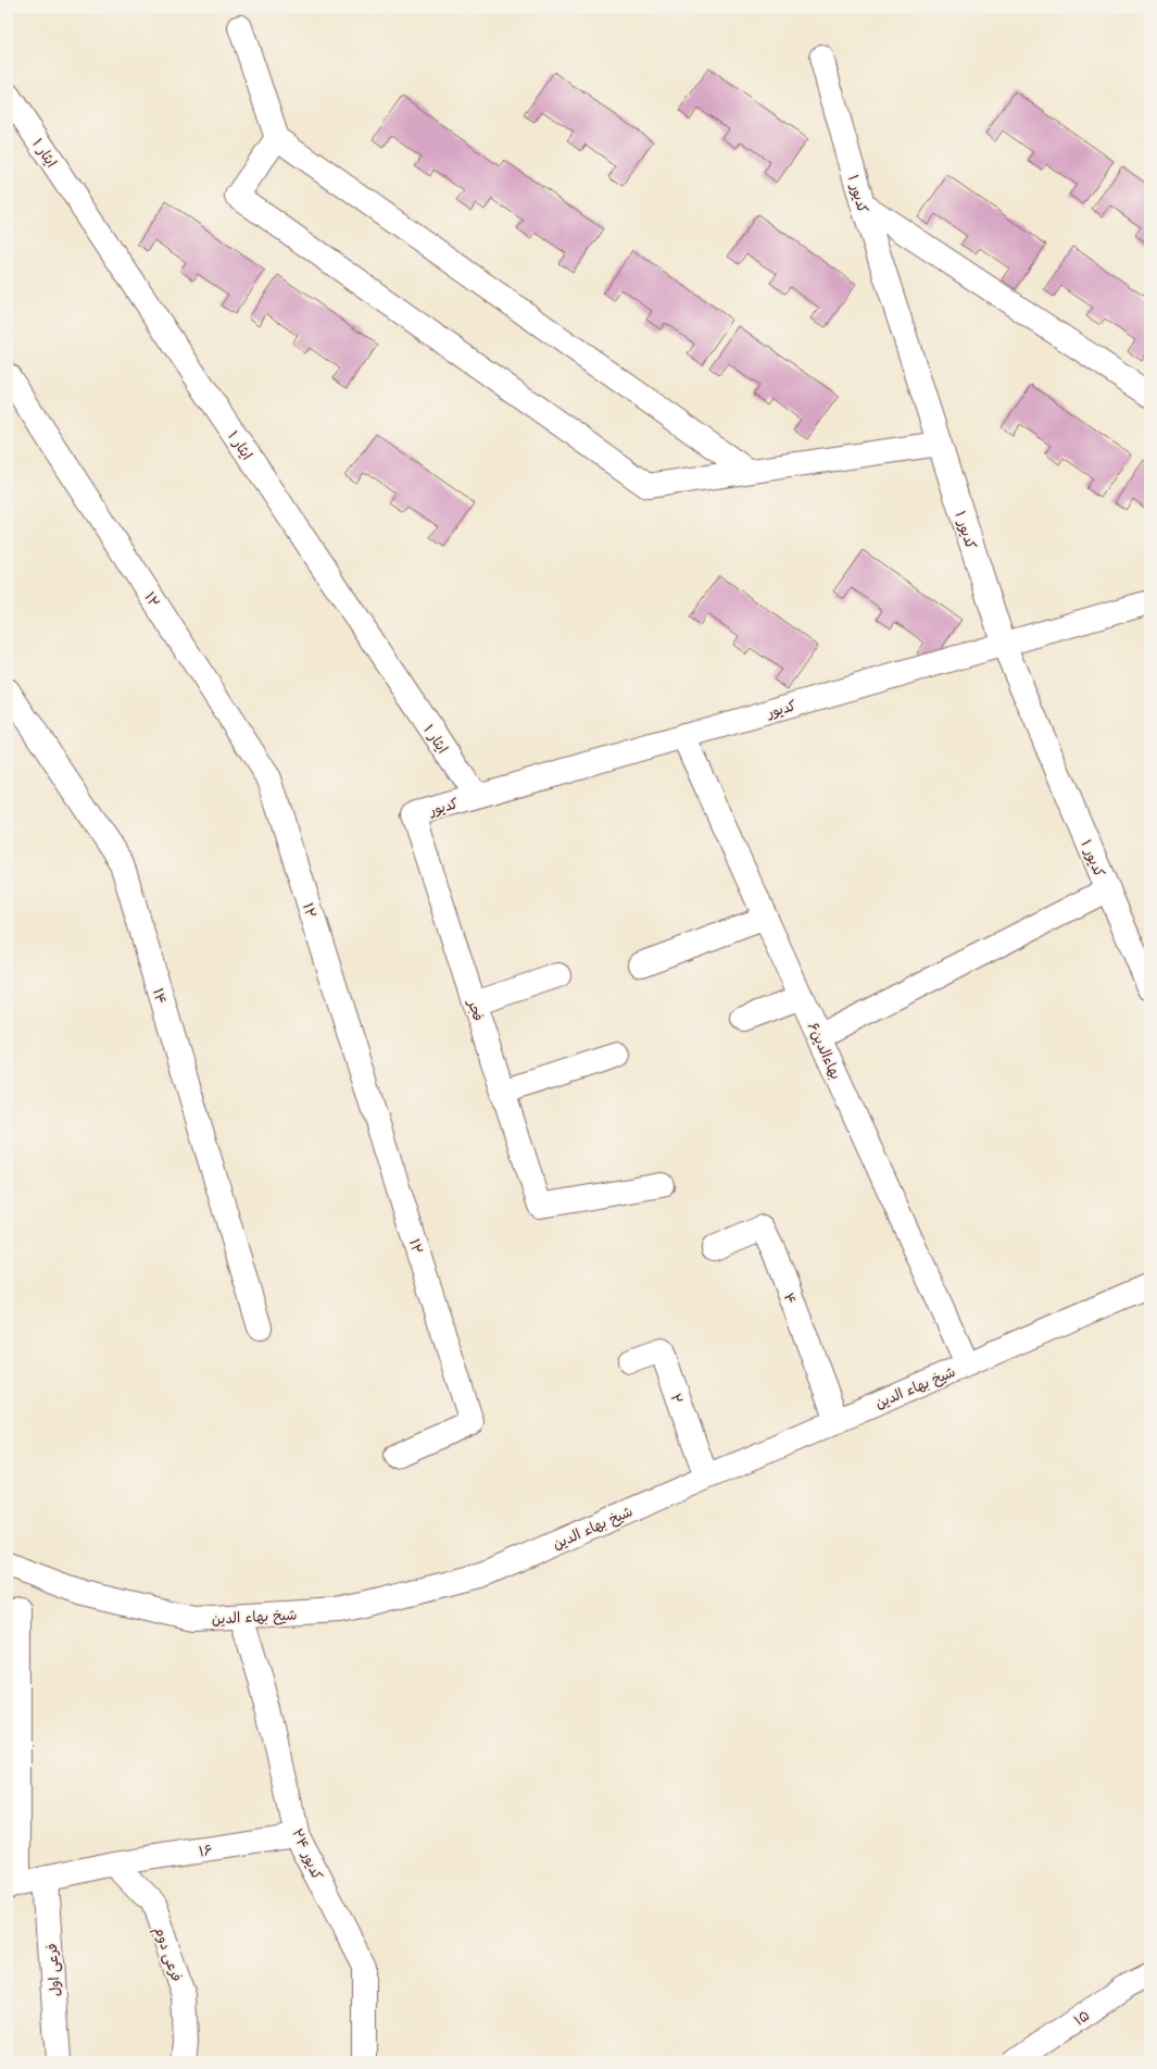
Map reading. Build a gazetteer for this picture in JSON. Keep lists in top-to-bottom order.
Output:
{
  "streets": {
    "street": [
      "ایثار ۱",
      "کدیور ۱",
      "۱۲",
      "کدیور",
      "۱۴",
      "فجر",
      "۶بهاءالدين",
      "۴",
      "شیخ بهاء الدین",
      "۲",
      "۱۶",
      "کدیور ۲۴",
      "فرعی دوم",
      "فرعی اول",
      "۱۵"
    ]
  },
  "crossings": [
    ["ایثار ۱", "کدیور"],
    ["کدیور ۱", "کدیور"],
    ["کدیور", "فجر"],
    ["کدیور", "۶بهاءالدين"],
    ["۶بهاءالدين", "شیخ بهاء الدین"],
    ["۴", "شیخ بهاء الدین"],
    ["شیخ بهاء الدین", "۲"],
    ["شیخ بهاء الدین", "کدیور ۲۴"],
    ["۱۶", "کدیور ۲۴"],
    ["۱۶", "فرعی دوم"],
    ["۱۶", "فرعی اول"]
  ]
}
